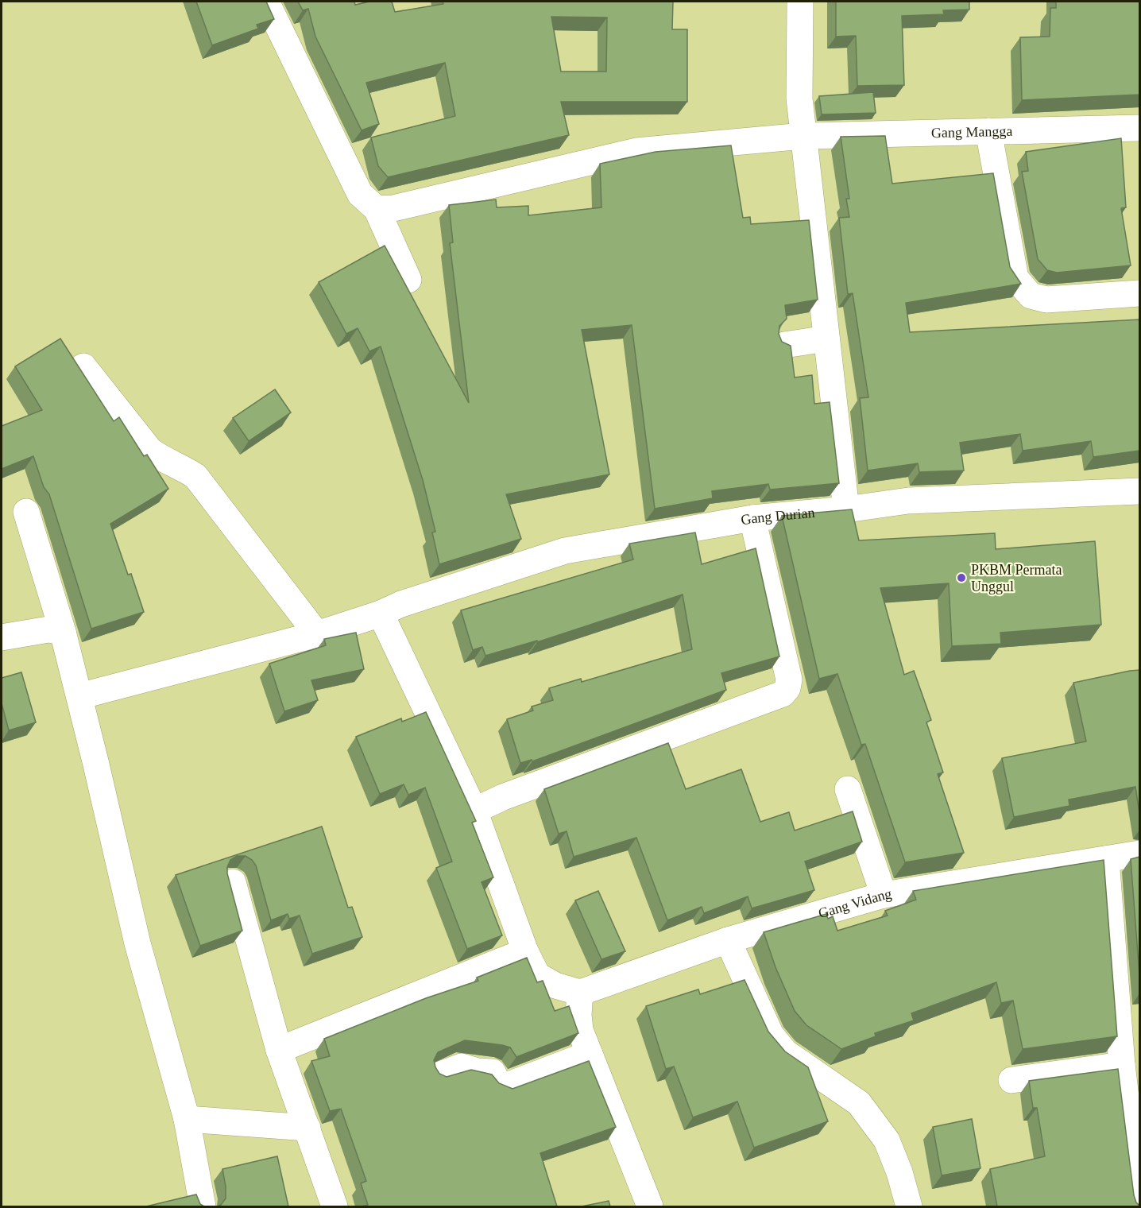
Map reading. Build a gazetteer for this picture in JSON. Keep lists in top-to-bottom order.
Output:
{
  "streets": {
    "street": ["Gang Mangga", "Gang Durian", "Gang Vidang"]
  },
  "places": ["PKBM Permata Unggul"]
}
